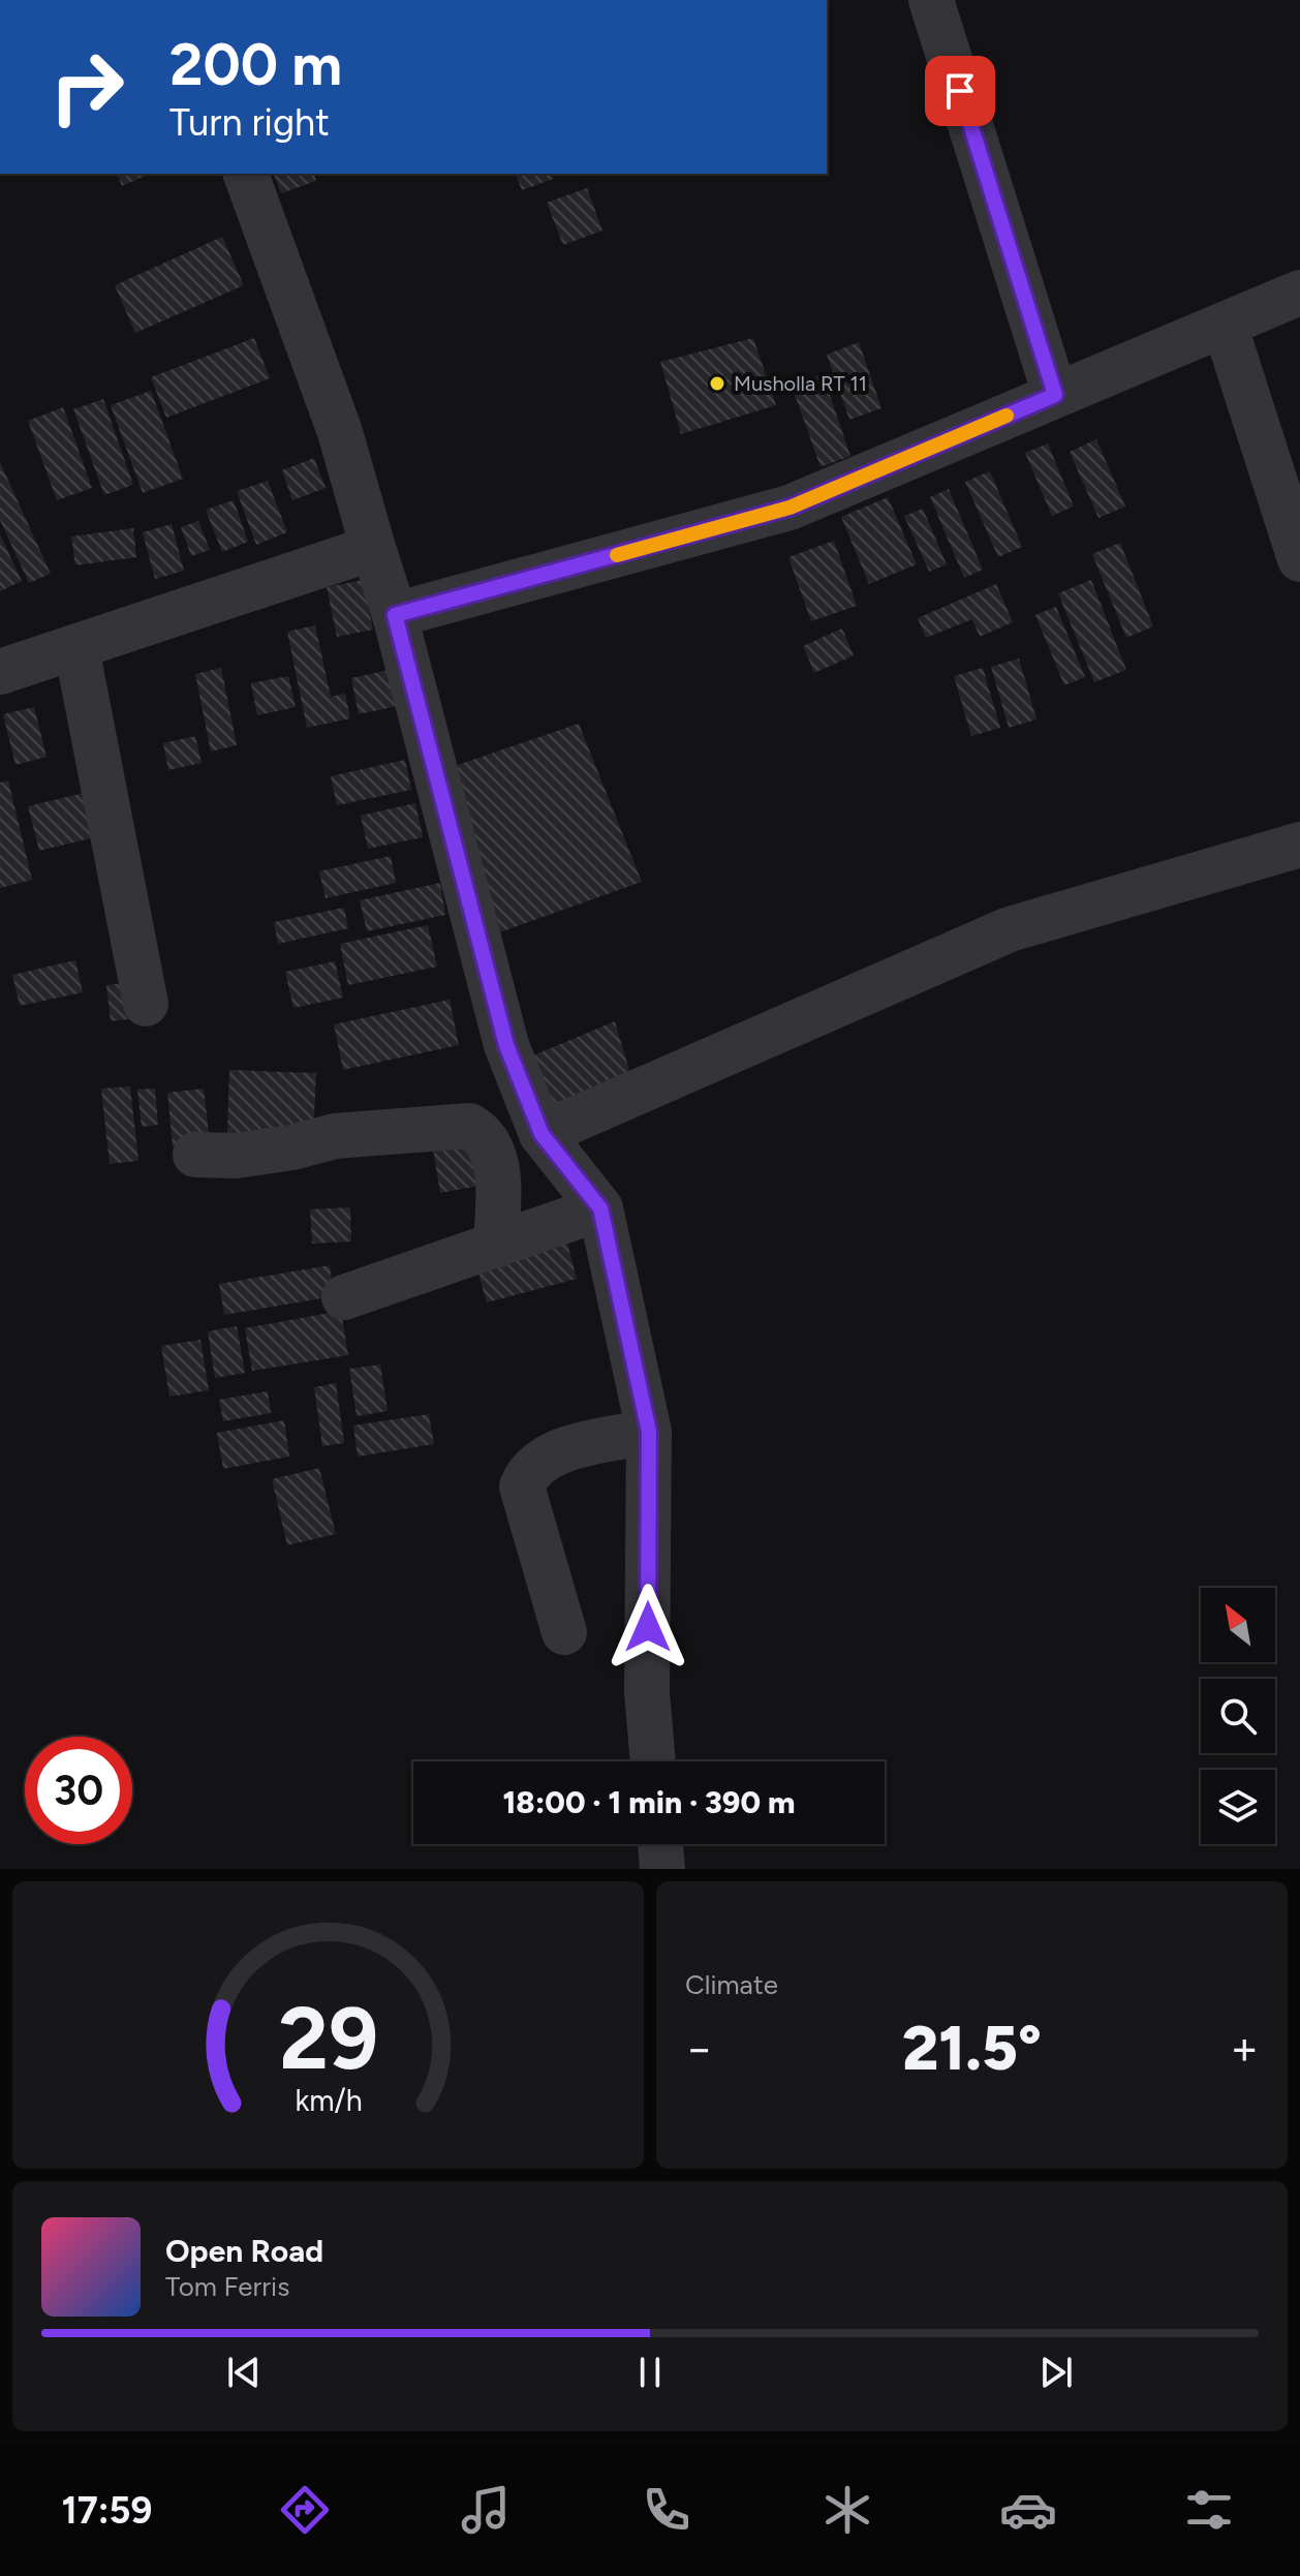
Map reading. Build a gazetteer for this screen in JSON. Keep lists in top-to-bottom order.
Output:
{
  "places": ["Musholla RT 11"],
  "north": "top left",
  "page": {
    "turn": ["200 m", "Turn right"],
    "limit": "30",
    "trip": "18:00 · 1 min · 390 m",
    "tile": "Climate",
    "heat": ["−", "21.5°", "+"],
    "song": ["Open Road", "Tom Ferris"],
    "tabs": "17:59",
    "gauge": ["29", "km/h"]
  }
}
